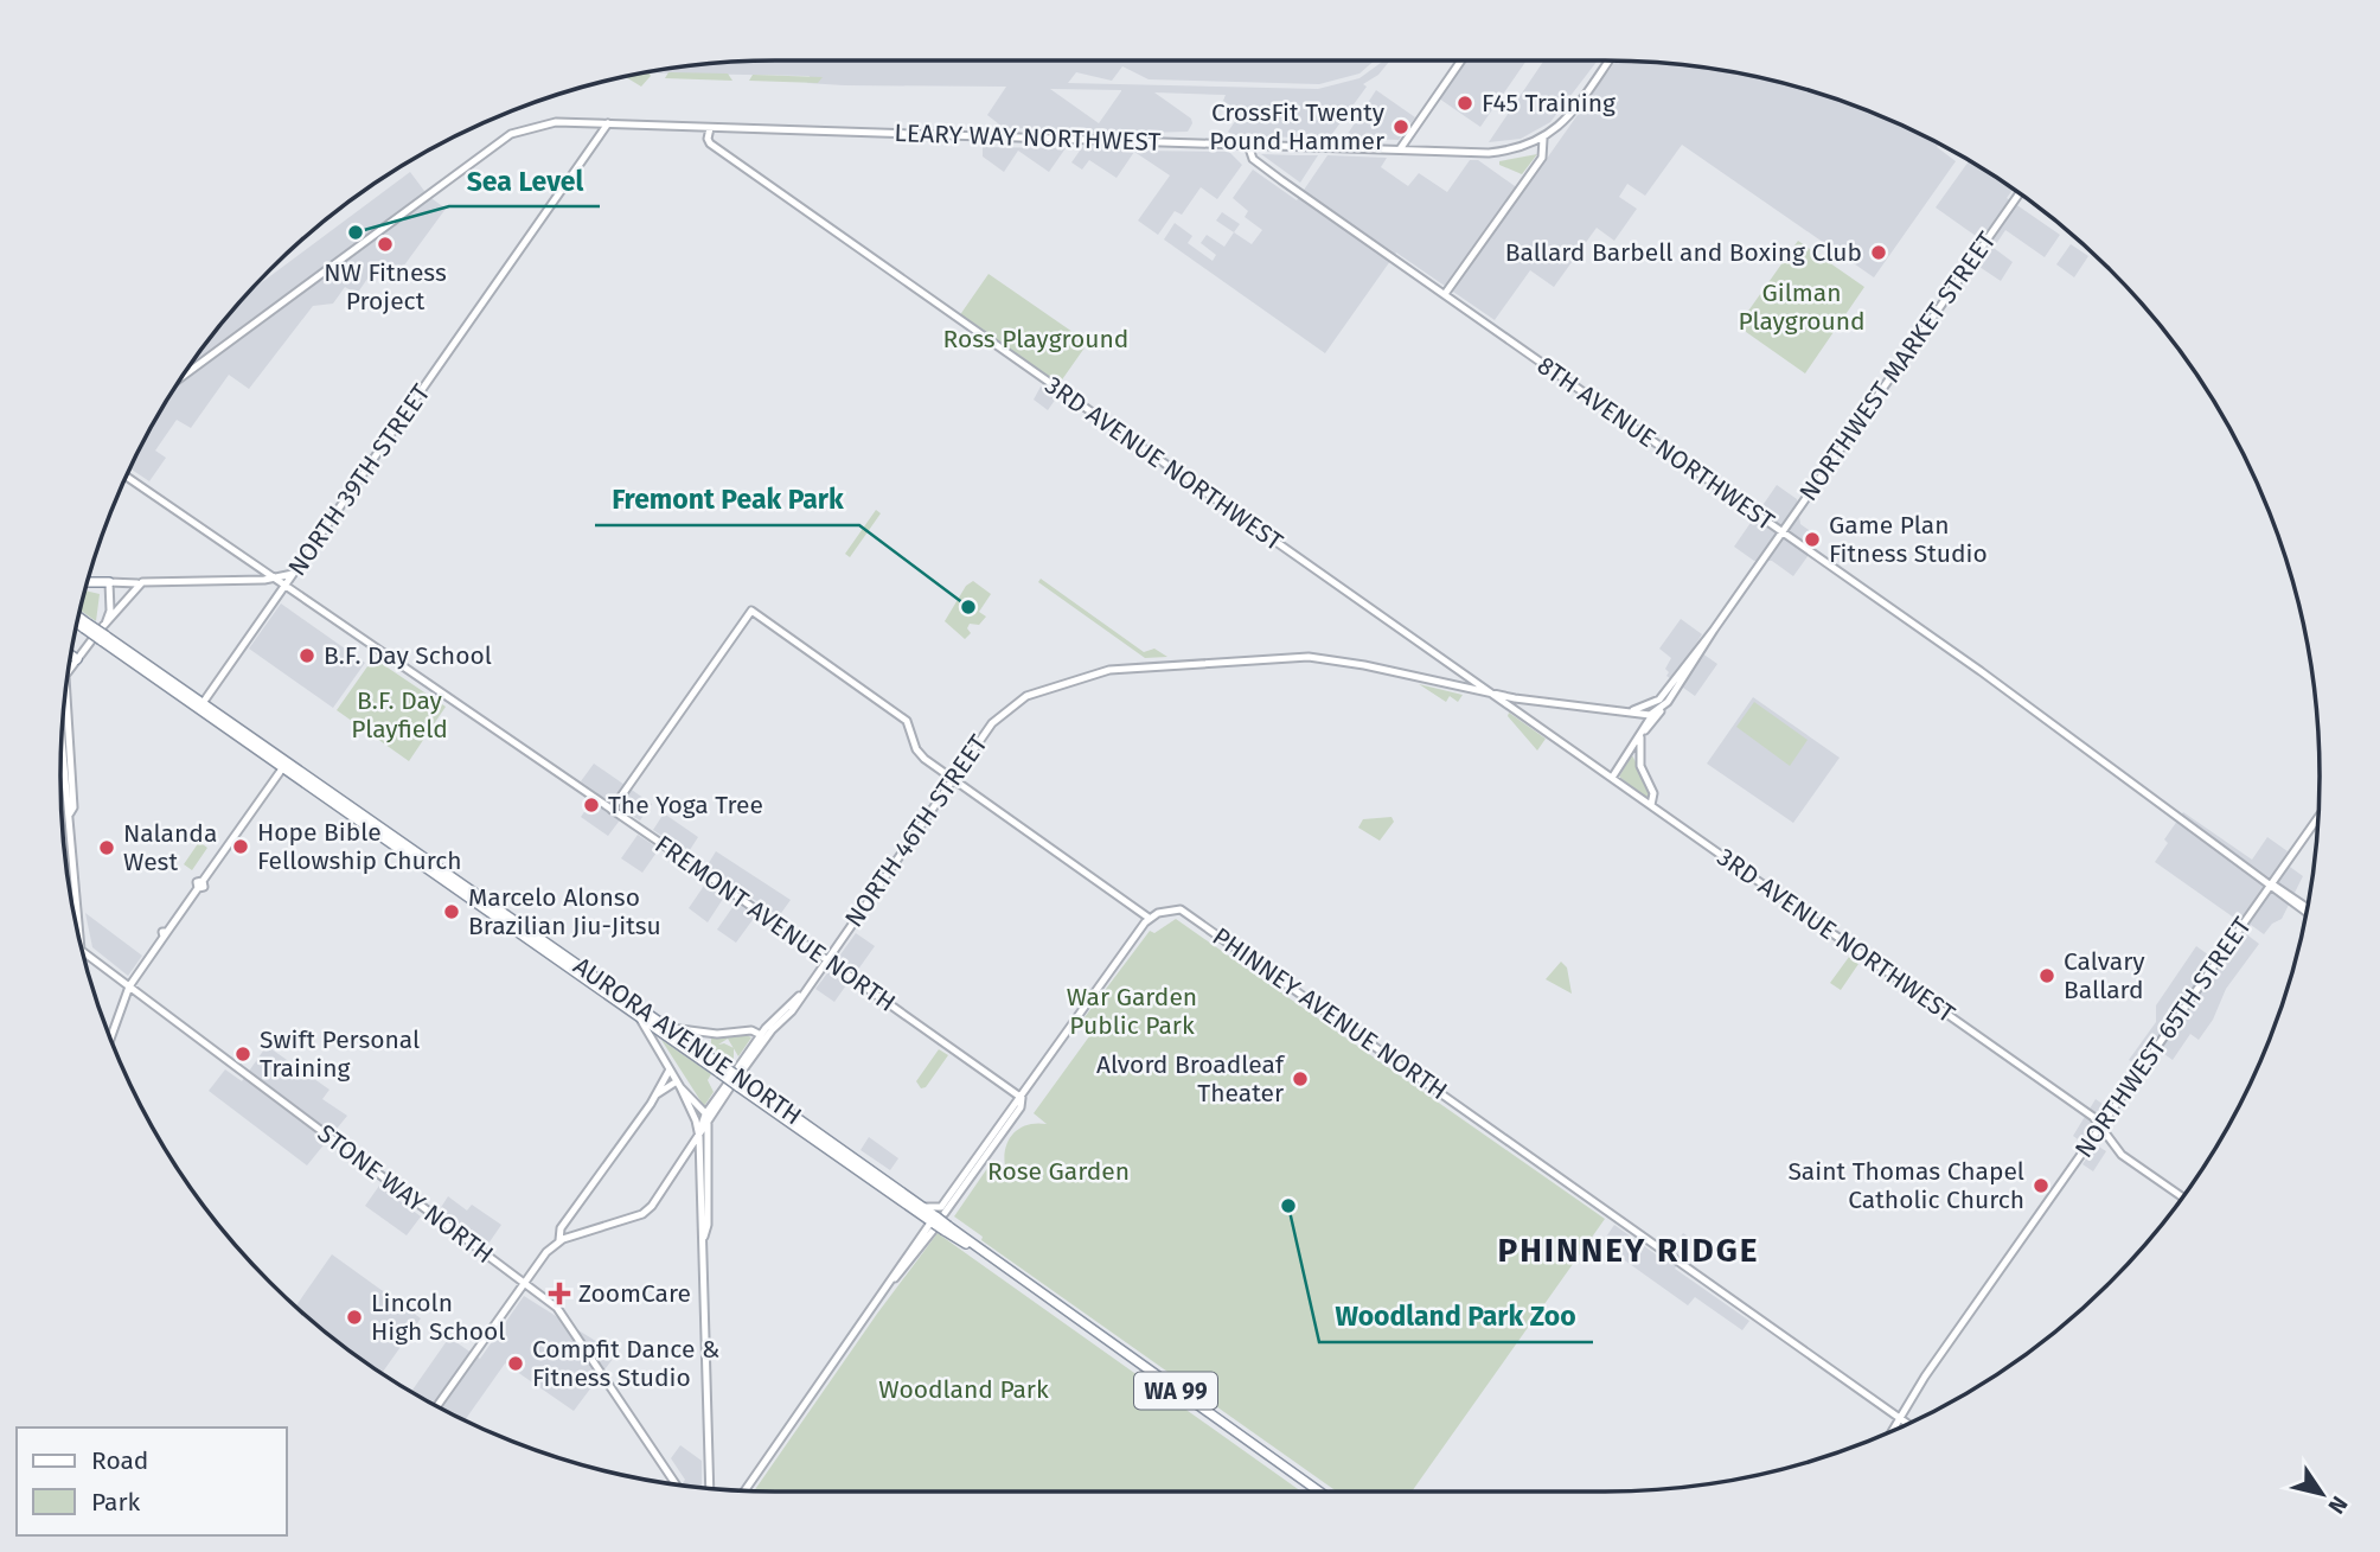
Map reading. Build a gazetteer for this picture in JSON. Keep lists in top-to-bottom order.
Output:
{
  "streets": {
    "highway": ["AURORA AVENUE NORTH", "WA 99"],
    "main road": [
      "LEARY WAY NORTHWEST",
      "NORTHWEST MARKET STREET",
      "8TH AVENUE NORTHWEST",
      "3RD AVENUE NORTHWEST",
      "NORTH 39TH STREET",
      "NORTH 46TH STREET",
      "FREMONT AVENUE NORTH",
      "PHINNEY AVENUE NORTH",
      "NORTHWEST 65TH STREET",
      "STONE WAY NORTH"
    ]
  },
  "crossings": [
    ["LEARY WAY NORTHWEST", "8TH AVENUE NORTHWEST"],
    ["LEARY WAY NORTHWEST", "3RD AVENUE NORTHWEST"],
    ["LEARY WAY NORTHWEST", "NORTH 39TH STREET"],
    ["NORTHWEST MARKET STREET", "8TH AVENUE NORTHWEST"],
    ["8TH AVENUE NORTHWEST", "NORTHWEST 65TH STREET"],
    ["3RD AVENUE NORTHWEST", "NORTHWEST 65TH STREET"],
    ["NORTH 39TH STREET", "FREMONT AVENUE NORTH"],
    ["NORTH 39TH STREET", "AURORA AVENUE NORTH"],
    ["NORTH 46TH STREET", "FREMONT AVENUE NORTH"],
    ["NORTH 46TH STREET", "AURORA AVENUE NORTH"],
    ["PHINNEY AVENUE NORTH", "NORTHWEST 65TH STREET"]
  ],
  "districts": ["PHINNEY RIDGE"],
  "parks": [
    "Gilman Playground",
    "Ross Playground",
    "B.F. Day Playfield",
    "War Garden Public Park",
    "Rose Garden",
    "Woodland Park"
  ],
  "places": {
    "other": [
      "F45 Training",
      "CrossFit Twenty Pound Hammer",
      "Sea Level",
      "NW Fitness Project",
      "Ballard Barbell and Boxing Club",
      "Game Plan Fitness Studio",
      "Fremont Peak Park",
      "B.F. Day School",
      "The Yoga Tree",
      "Hope Bible Fellowship Church",
      "Nalanda West",
      "Marcelo Alonso Brazilian Jiu-Jitsu",
      "Calvary Ballard",
      "Swift Personal Training",
      "Alvord Broadleaf Theater",
      "Saint Thomas Chapel Catholic Church",
      "Woodland Park Zoo",
      "Lincoln High School",
      "Compfit Dance & Fitness Studio"
    ],
    "health": ["ZoomCare"]
  },
  "legend": ["Road", "Park"],
  "north": "bottom right"
}
